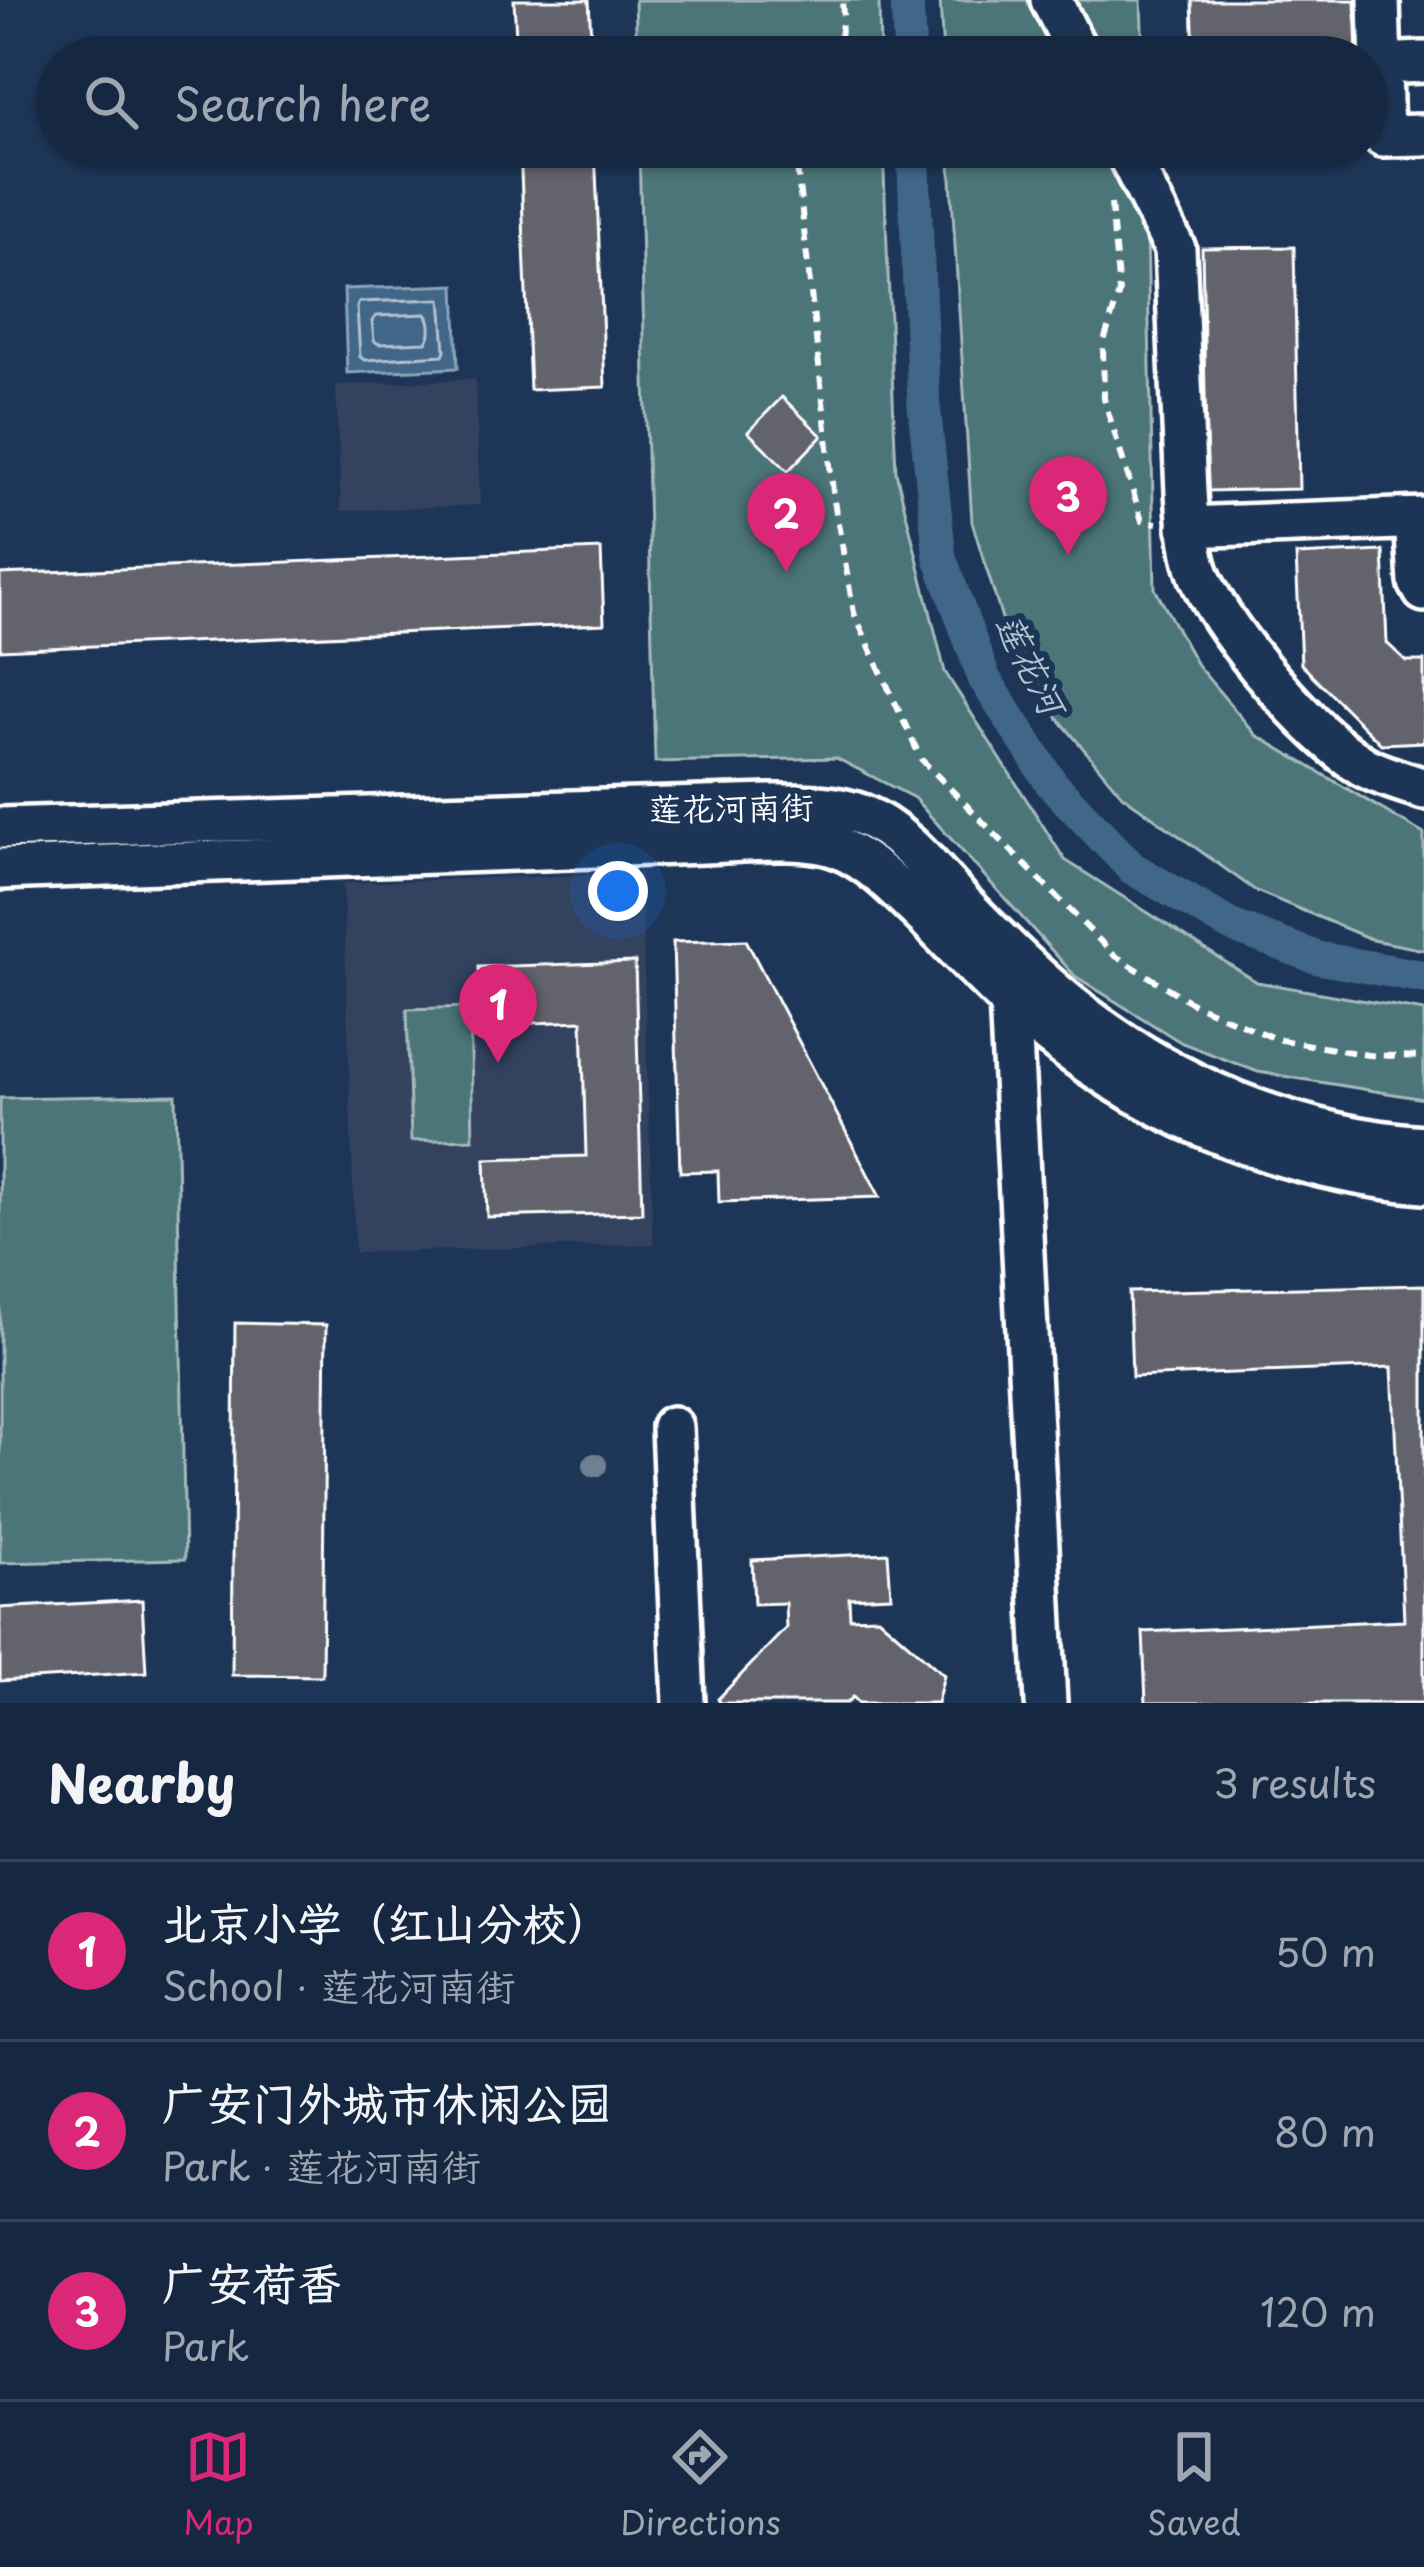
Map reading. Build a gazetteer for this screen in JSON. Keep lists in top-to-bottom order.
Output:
{
  "streets": {
    "street": ["莲花河南街"]
  },
  "water": ["莲花河"],
  "page": {
    "search": "Search here",
    "pins": ["3", "2", "1"],
    "heading": ["Nearby", "3 results"],
    "list": [
      {
        "mark": "1",
        "name": "北京小学（红山分校）",
        "note": "School · 莲花河南街",
        "value": "50 m"
      },
      {
        "mark": "2",
        "name": "广安门外城市休闲公园",
        "note": "Park · 莲花河南街",
        "value": "80 m"
      },
      {
        "mark": "3",
        "name": "广安荷香",
        "note": "Park",
        "value": "120 m"
      }
    ],
    "nav": ["Map", "Directions", "Saved"]
  }
}
